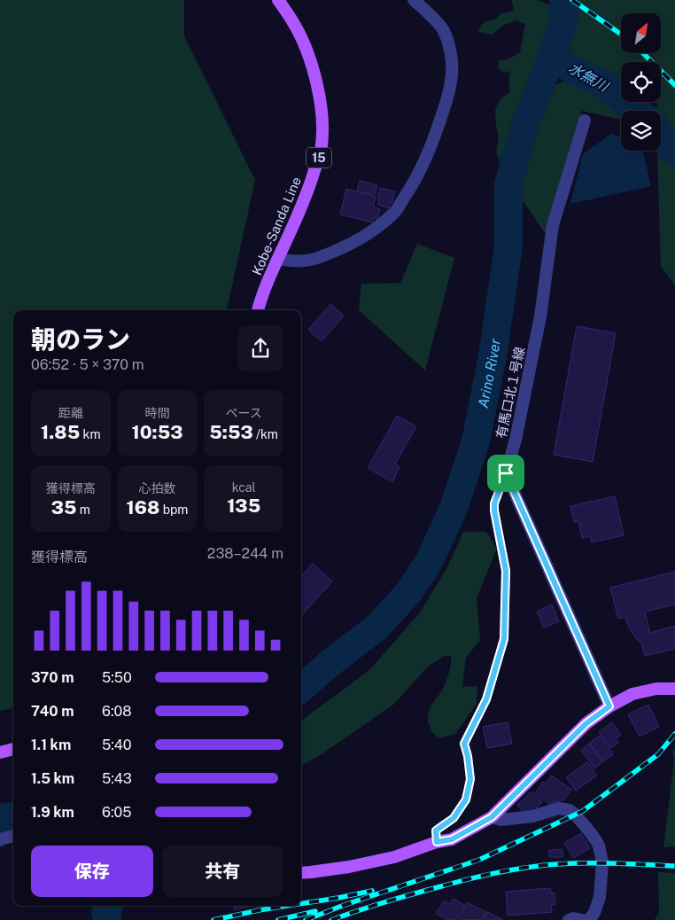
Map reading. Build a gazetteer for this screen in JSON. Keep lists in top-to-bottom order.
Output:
{
  "streets": {
    "main road": ["15", "Kobe-Sanda Line"],
    "street": ["有馬口北１号線"]
  },
  "water": ["水無川", "Arino River"],
  "north": "top right",
  "page": {
    "heading": ["朝のラン", "06:52 · 5 × 370 m"],
    "stats": [
      ["距離", "1.85 km"],
      ["時間", "10:53"],
      ["ペース", "5:53 /km"],
      ["獲得標高", "35 m"],
      ["心拍数", "168 bpm"],
      ["kcal", "135"]
    ],
    "chart": ["獲得標高", "238–244 m"],
    "list": [
      {
        "name": "370 m",
        "note": "5:50"
      },
      {
        "name": "740 m",
        "note": "6:08"
      },
      {
        "name": "1.1 km",
        "note": "5:40"
      },
      {
        "name": "1.5 km",
        "note": "5:43"
      },
      {
        "name": "1.9 km",
        "note": "6:05"
      }
    ],
    "buttons": ["保存", "共有"]
  }
}
